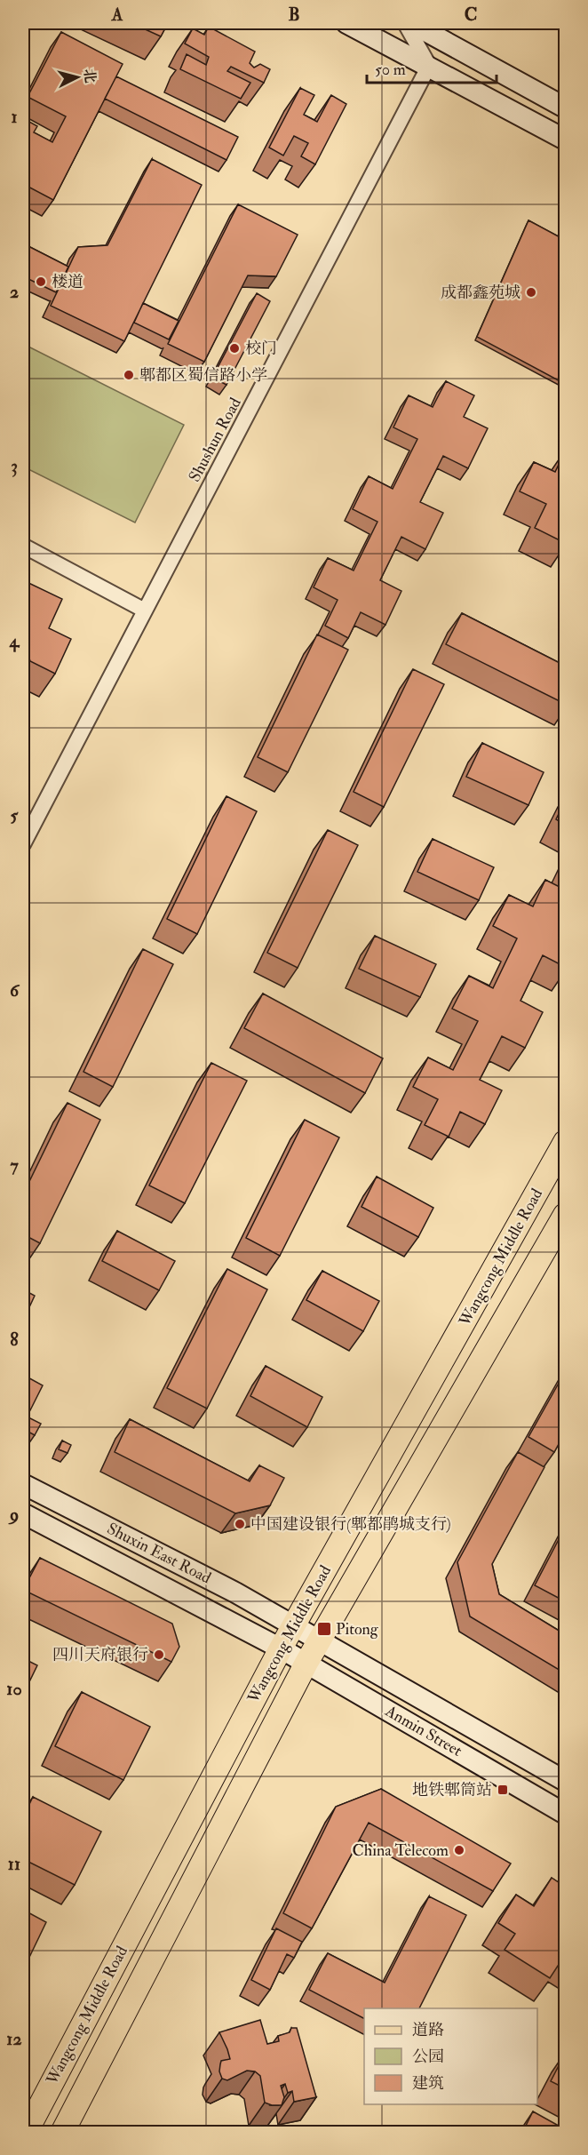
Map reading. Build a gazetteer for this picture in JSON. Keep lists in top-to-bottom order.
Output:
{
  "streets": {
    "main road": ["Wangcong Middle Road", "Shuxin East Road", "Anmin Street"],
    "street": ["Shushun Road"]
  },
  "crossings": [
    ["Wangcong Middle Road", "Shuxin East Road"],
    ["Wangcong Middle Road", "Anmin Street"],
    ["Shuxin East Road", "Anmin Street"]
  ],
  "places": {
    "other": [
      "楼道",
      "成都鑫苑城",
      "校门",
      "郫都区蜀信路小学",
      "中国建设银行(郫都鹃城支行)",
      "四川天府银行",
      "China Telecom"
    ],
    "transit": ["Pitong", "地铁郫筒站"]
  },
  "legend": ["道路", "公园", "建筑"],
  "scale_bar": "50 m",
  "north": "right",
  "grid": {
    "columns": ["A", "B", "C"],
    "rows": [
      "1",
      "2",
      "3",
      "4",
      "5",
      "6",
      "7",
      "8",
      "9",
      "10",
      "11",
      "12"
    ]
  }
}
